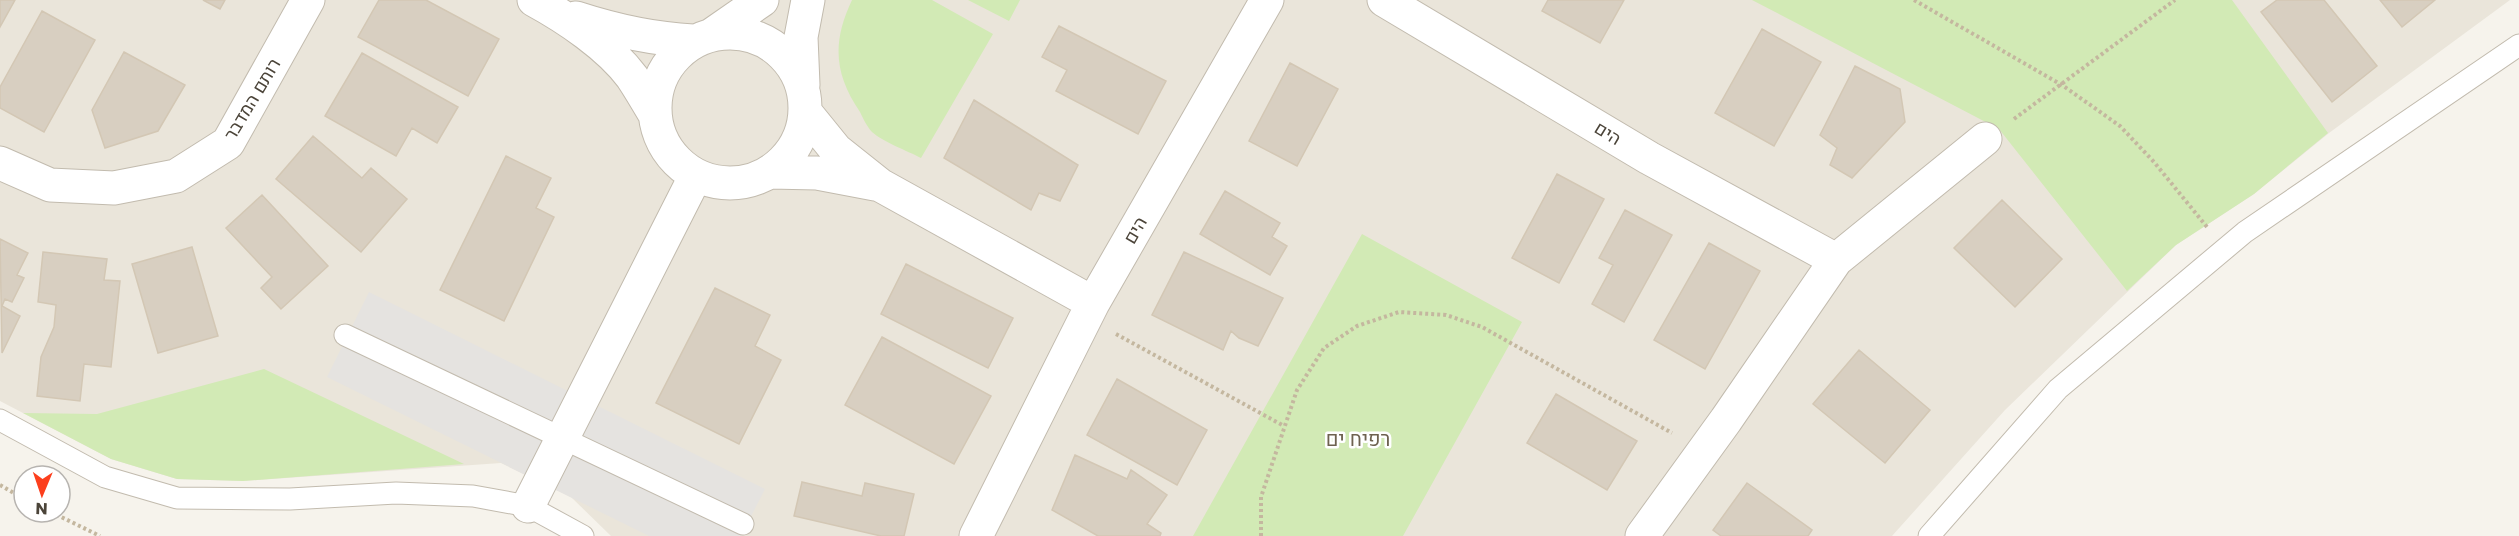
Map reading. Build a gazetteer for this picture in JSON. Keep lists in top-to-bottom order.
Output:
{
  "streets": {
    "street": ["רותם המדבר", "הים"]
  },
  "districts": ["רפיח ים"],
  "north": "bottom"
}
